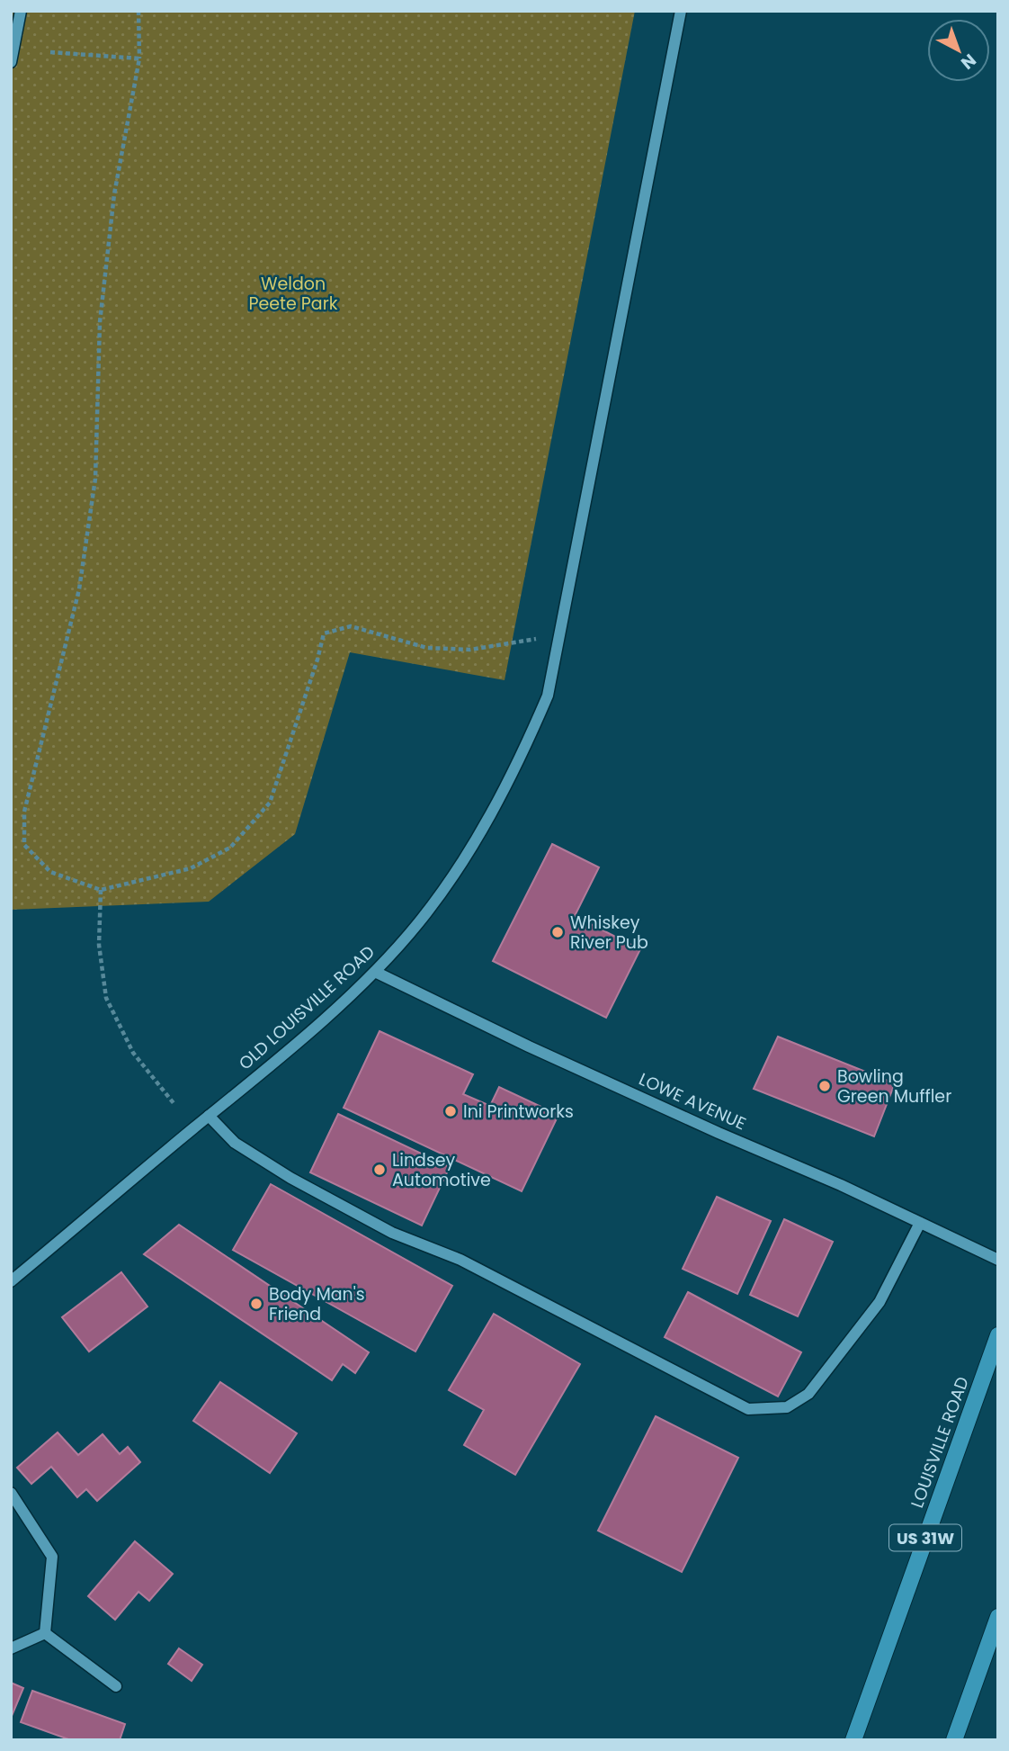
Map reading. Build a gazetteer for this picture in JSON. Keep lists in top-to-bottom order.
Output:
{
  "streets": {
    "main road": ["LOUISVILLE ROAD", "US 31W"],
    "street": ["OLD LOUISVILLE ROAD", "LOWE AVENUE"]
  },
  "crossings": [
    ["OLD LOUISVILLE ROAD", "LOWE AVENUE"]
  ],
  "parks": ["Weldon Peete Park"],
  "places": [
    "Whiskey River Pub",
    "Bowling Green Muffler",
    "Ini Printworks",
    "Lindsey Automotive",
    "Body Man's Friend"
  ],
  "north": "bottom right"
}
